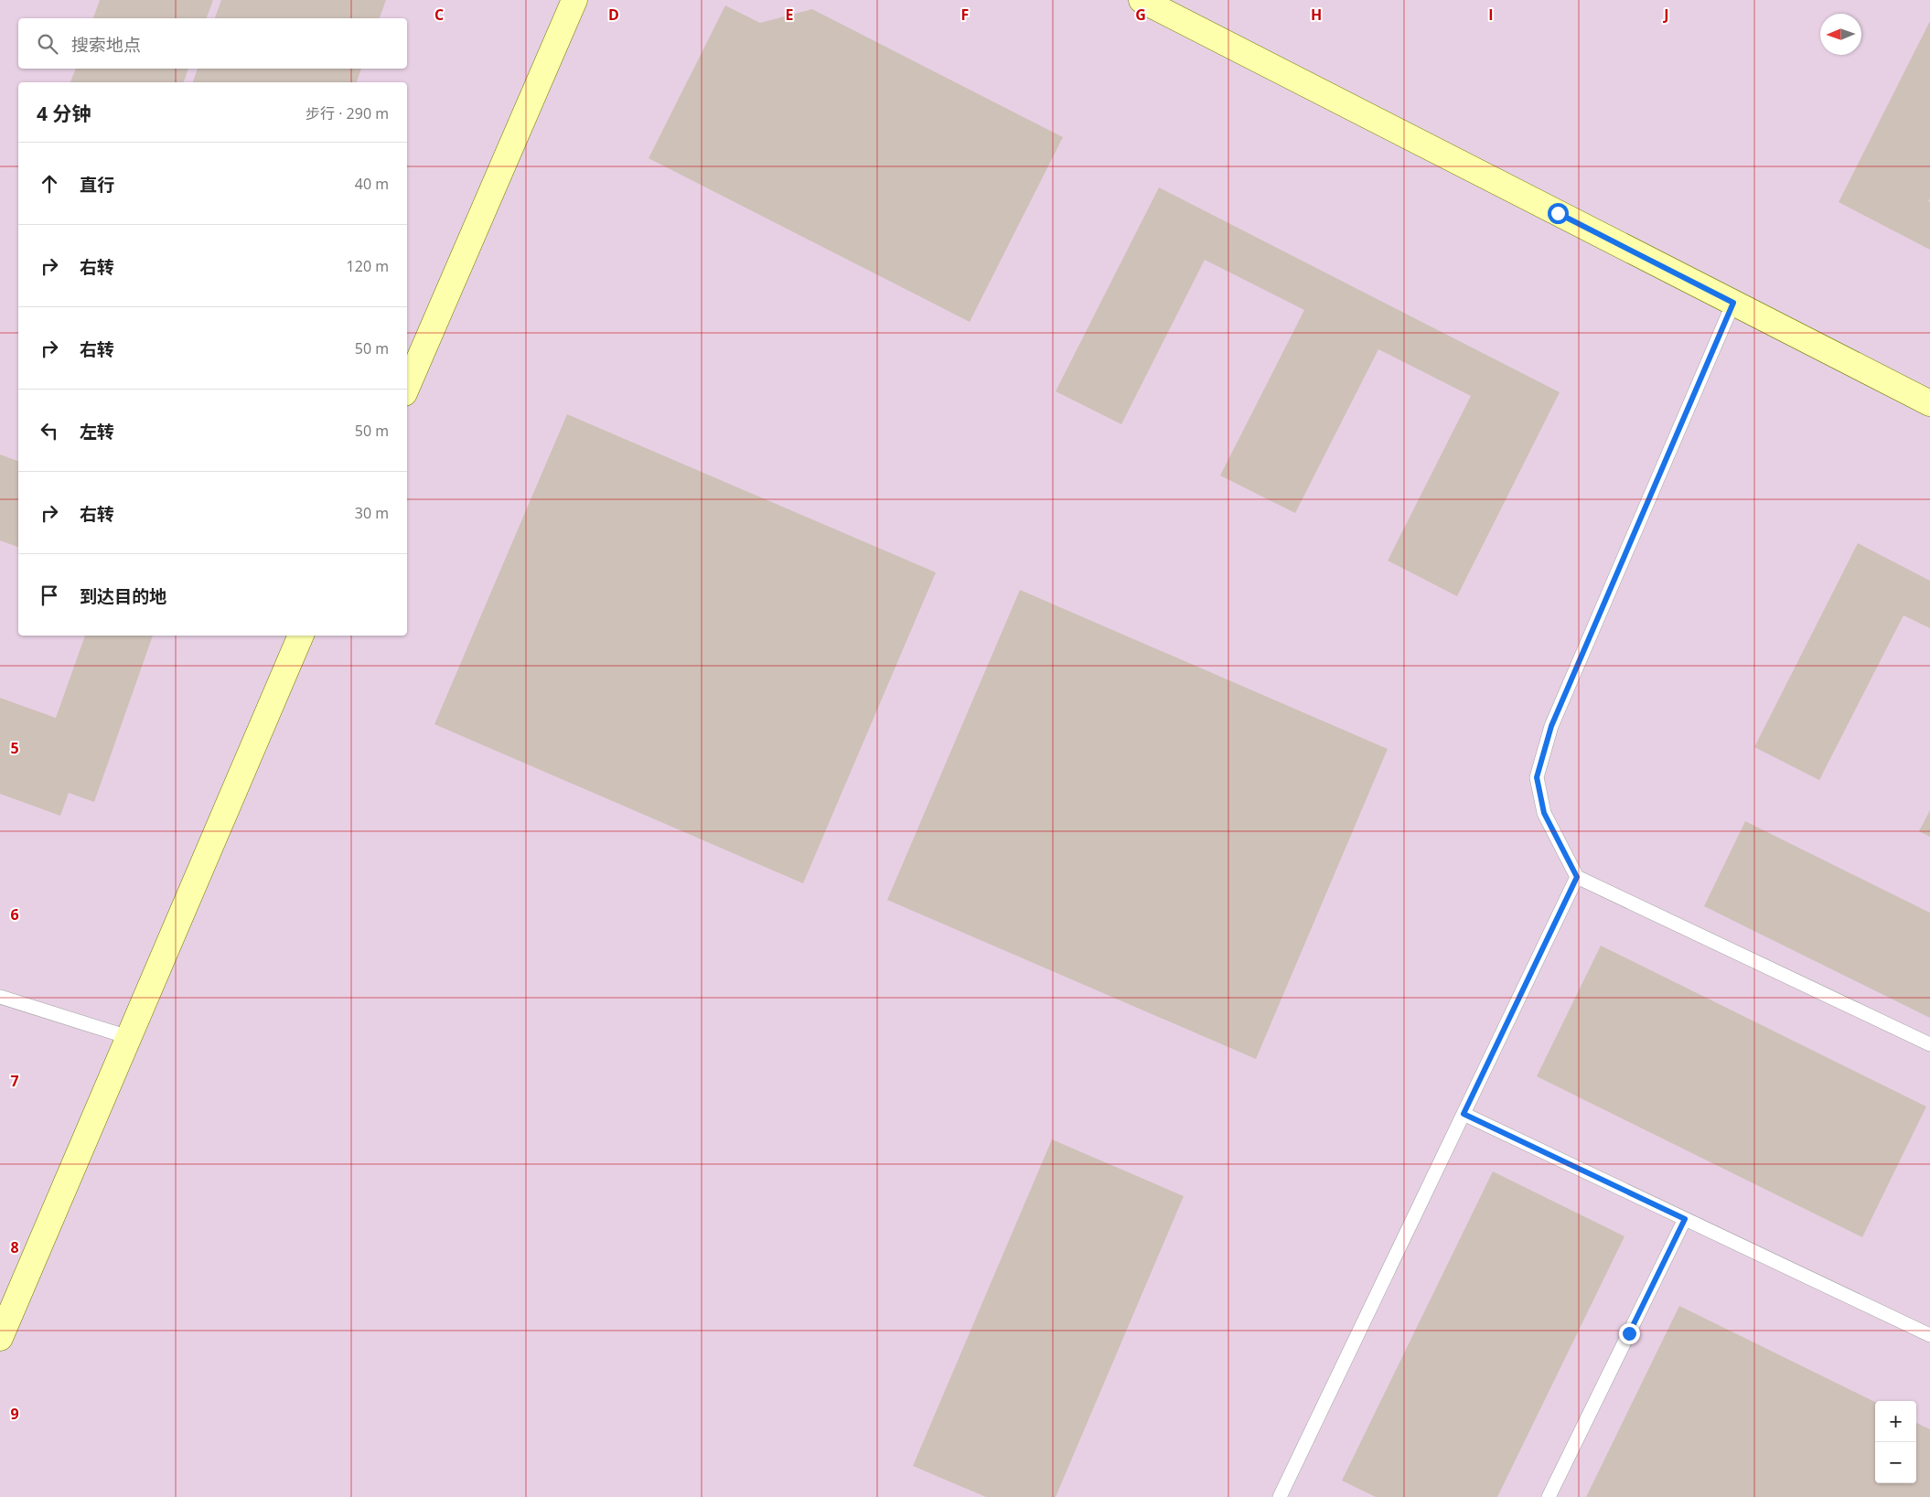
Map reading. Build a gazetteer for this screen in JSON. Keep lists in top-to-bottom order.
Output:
{
  "north": "left",
  "page": {
    "search": "搜索地点",
    "heading": ["4 分钟", "步行 · 290 m"],
    "list": [
      ["直行", "40 m"],
      ["右转", "120 m"],
      ["右转", "50 m"],
      ["左转", "50 m"],
      ["右转", "30 m"],
      "到达目的地"
    ],
    "map_buttons": ["+", "−"]
  },
  "grid": {
    "columns": [
      "C",
      "D",
      "E",
      "F",
      "G",
      "H",
      "I",
      "J"
    ],
    "rows": [
      "5",
      "6",
      "7",
      "8",
      "9"
    ]
  }
}
